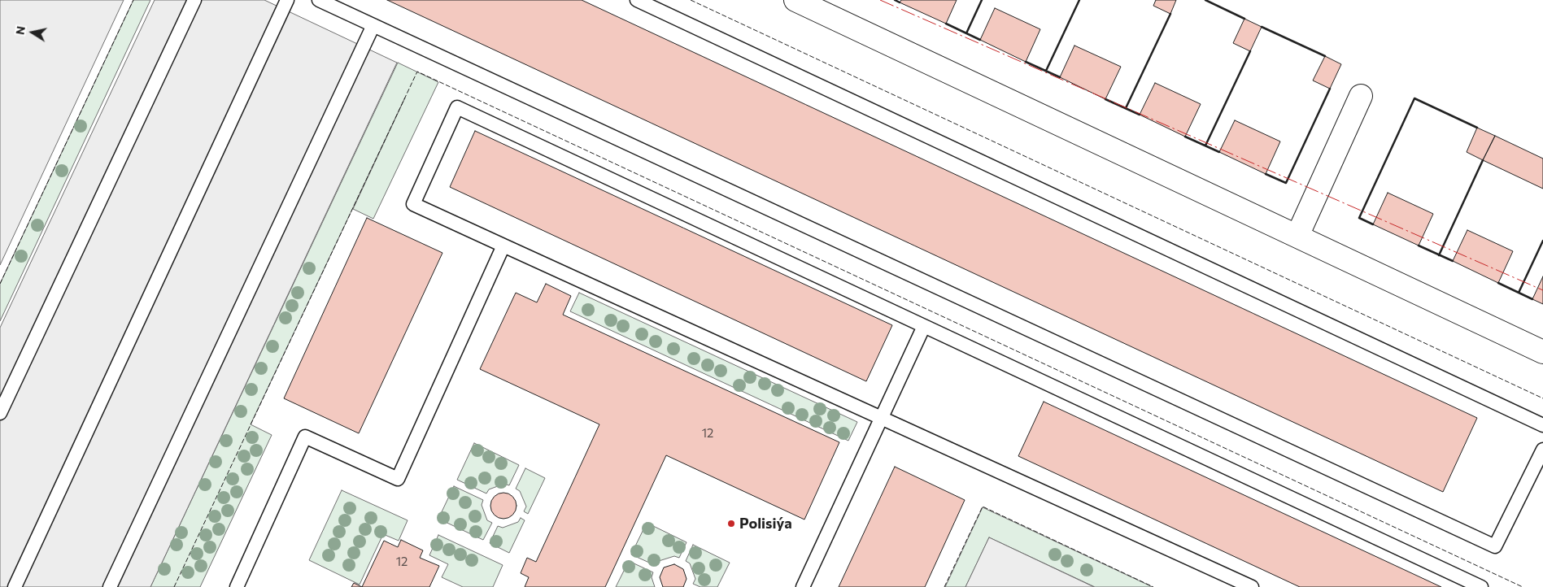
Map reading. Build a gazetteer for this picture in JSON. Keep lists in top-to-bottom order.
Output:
{
  "places": ["Polisiýa"],
  "house_numbers": ["12", "12"],
  "north": "left"
}
